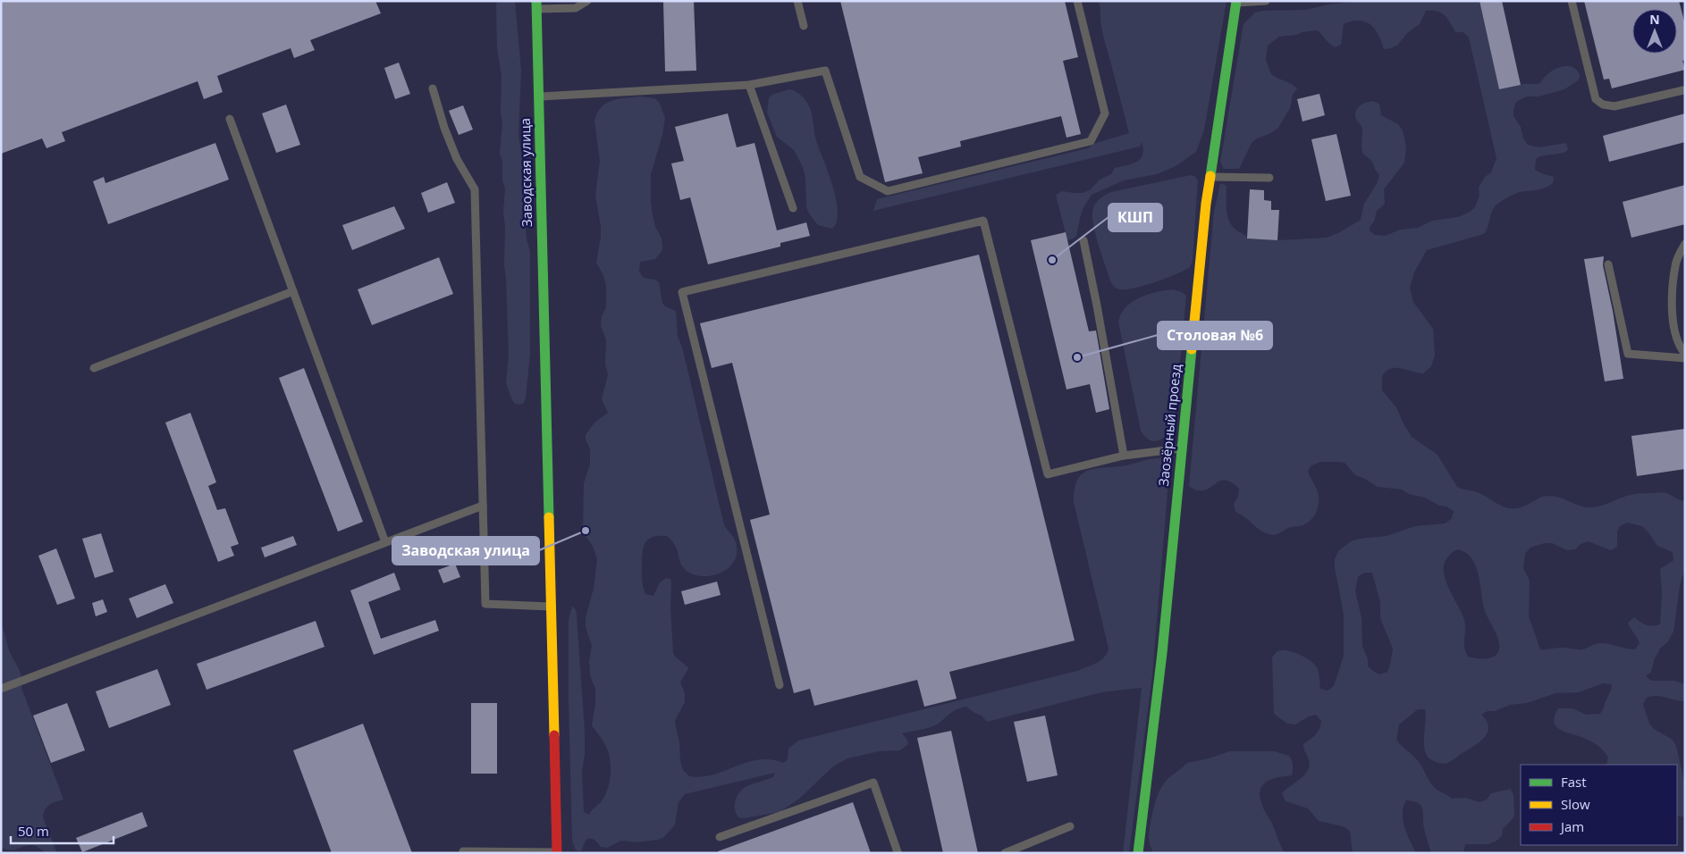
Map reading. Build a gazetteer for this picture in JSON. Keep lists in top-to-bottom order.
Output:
{
  "streets": {
    "street": ["Заводская улица", "Заозёрный проезд"]
  },
  "places": ["КШП", "Столовая №6", "Заводская улица"],
  "legend": ["Fast", "Slow", "Jam"],
  "scale_bar": "50 m",
  "north": "top"
}
